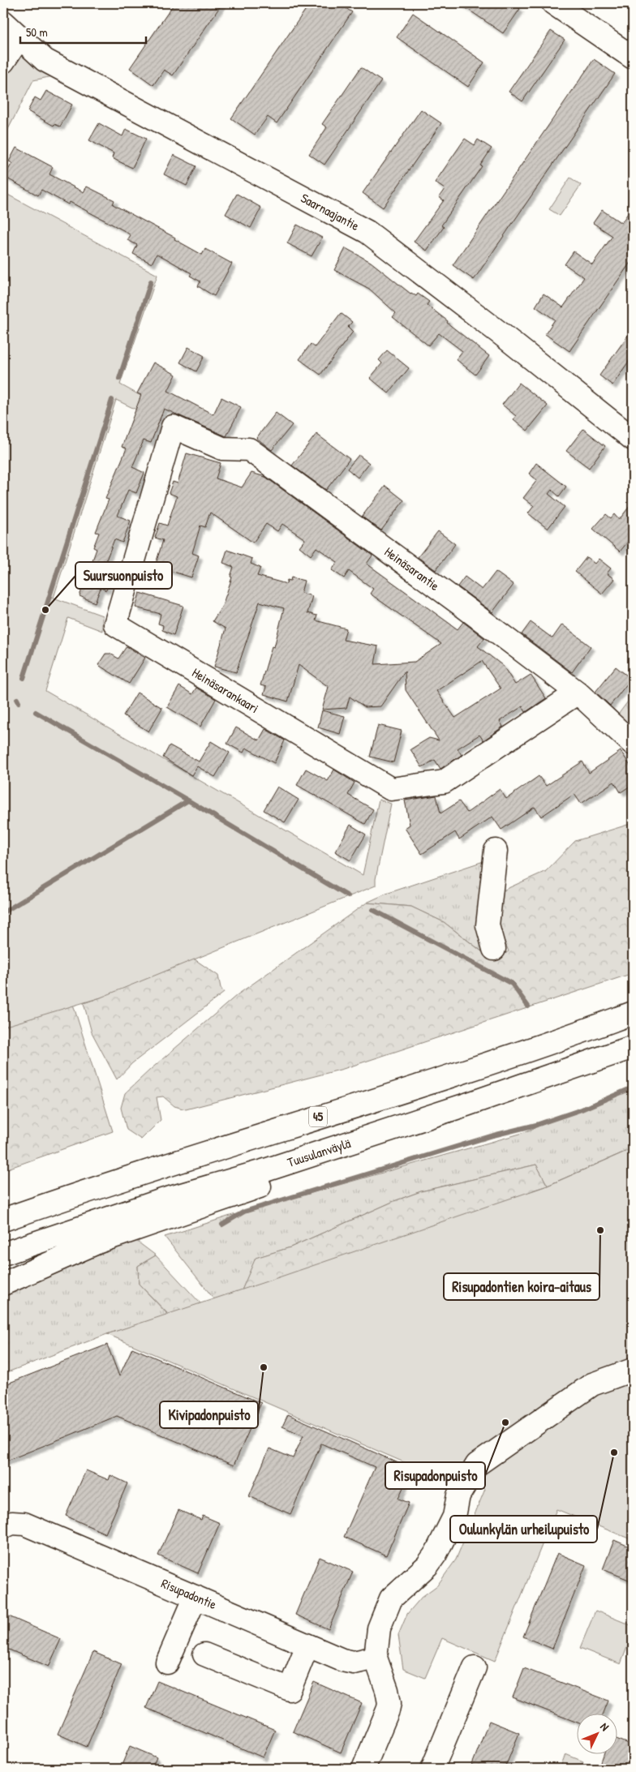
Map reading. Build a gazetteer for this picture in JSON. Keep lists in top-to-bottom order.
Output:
{
  "streets": {
    "main road": [
      "Saarnaajantie",
      "Heinäsarantie",
      "Heinäsarankaari",
      "45",
      "Tuusulanväylä",
      "Risupadontie"
    ]
  },
  "crossings": [
    ["Heinäsarantie", "Heinäsarankaari"]
  ],
  "places": [
    "Suursuonpuisto",
    "Risupadontien koira-aitaus",
    "Kivipadonpuisto",
    "Risupadonpuisto",
    "Oulunkylän urheilupuisto"
  ],
  "scale_bar": "50 m",
  "north": "top right"
}
